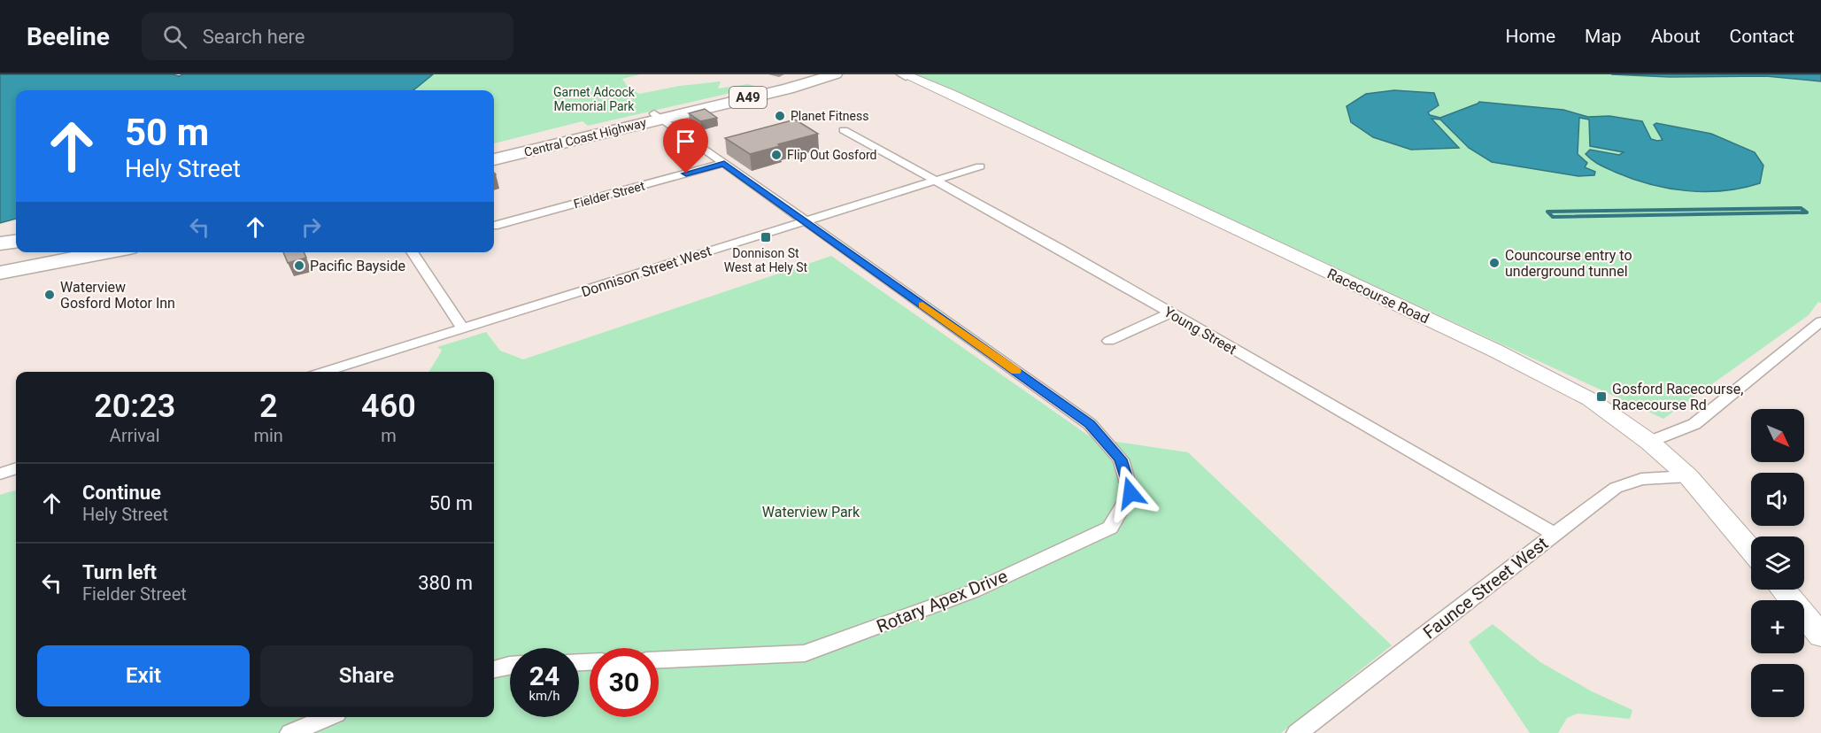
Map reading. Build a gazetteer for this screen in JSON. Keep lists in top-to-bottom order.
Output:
{
  "streets": {
    "highway": ["A49", "Central Coast Highway"],
    "main road": ["Racecourse Road"],
    "street": [
      "Fielder Street",
      "Donnison Street West",
      "Young Street",
      "Faunce Street West",
      "Rotary Apex Drive"
    ]
  },
  "crossings": [
    ["Central Coast Highway", "Rotary Apex Drive"],
    ["Fielder Street", "Rotary Apex Drive"],
    ["Donnison Street West", "Young Street"],
    ["Donnison Street West", "Rotary Apex Drive"],
    ["Racecourse Road", "Faunce Street West"],
    ["Young Street", "Faunce Street West"]
  ],
  "parks": ["Garnet Adcock Memorial Park", "Waterview Park"],
  "places": {
    "other": [
      "Planet Fitness",
      "Flip Out Gosford",
      "Councourse entry to underground tunnel",
      "Pacific Bayside",
      "Waterview Gosford Motor Inn"
    ],
    "transit": ["Donnison St West at Hely St", "Gosford Racecourse, Racecourse Rd"]
  },
  "north": "bottom right",
  "page": {
    "header": "Beeline",
    "search": "Search here",
    "nav": [
      "Home",
      "Map",
      "About",
      "Contact"
    ],
    "turn": ["50 m", "Hely Street"],
    "eta": [
      "20:23",
      "Arrival",
      "2",
      "min",
      "460",
      "m"
    ],
    "map_buttons": ["+", "−"],
    "list": [
      {
        "name": "Continue",
        "note": "Hely Street",
        "value": "50 m"
      },
      {
        "name": "Turn left",
        "note": "Fielder Street",
        "value": "380 m"
      }
    ],
    "buttons": ["Exit", "Share"],
    "speed": "24 km/h",
    "limit": "30"
  }
}
